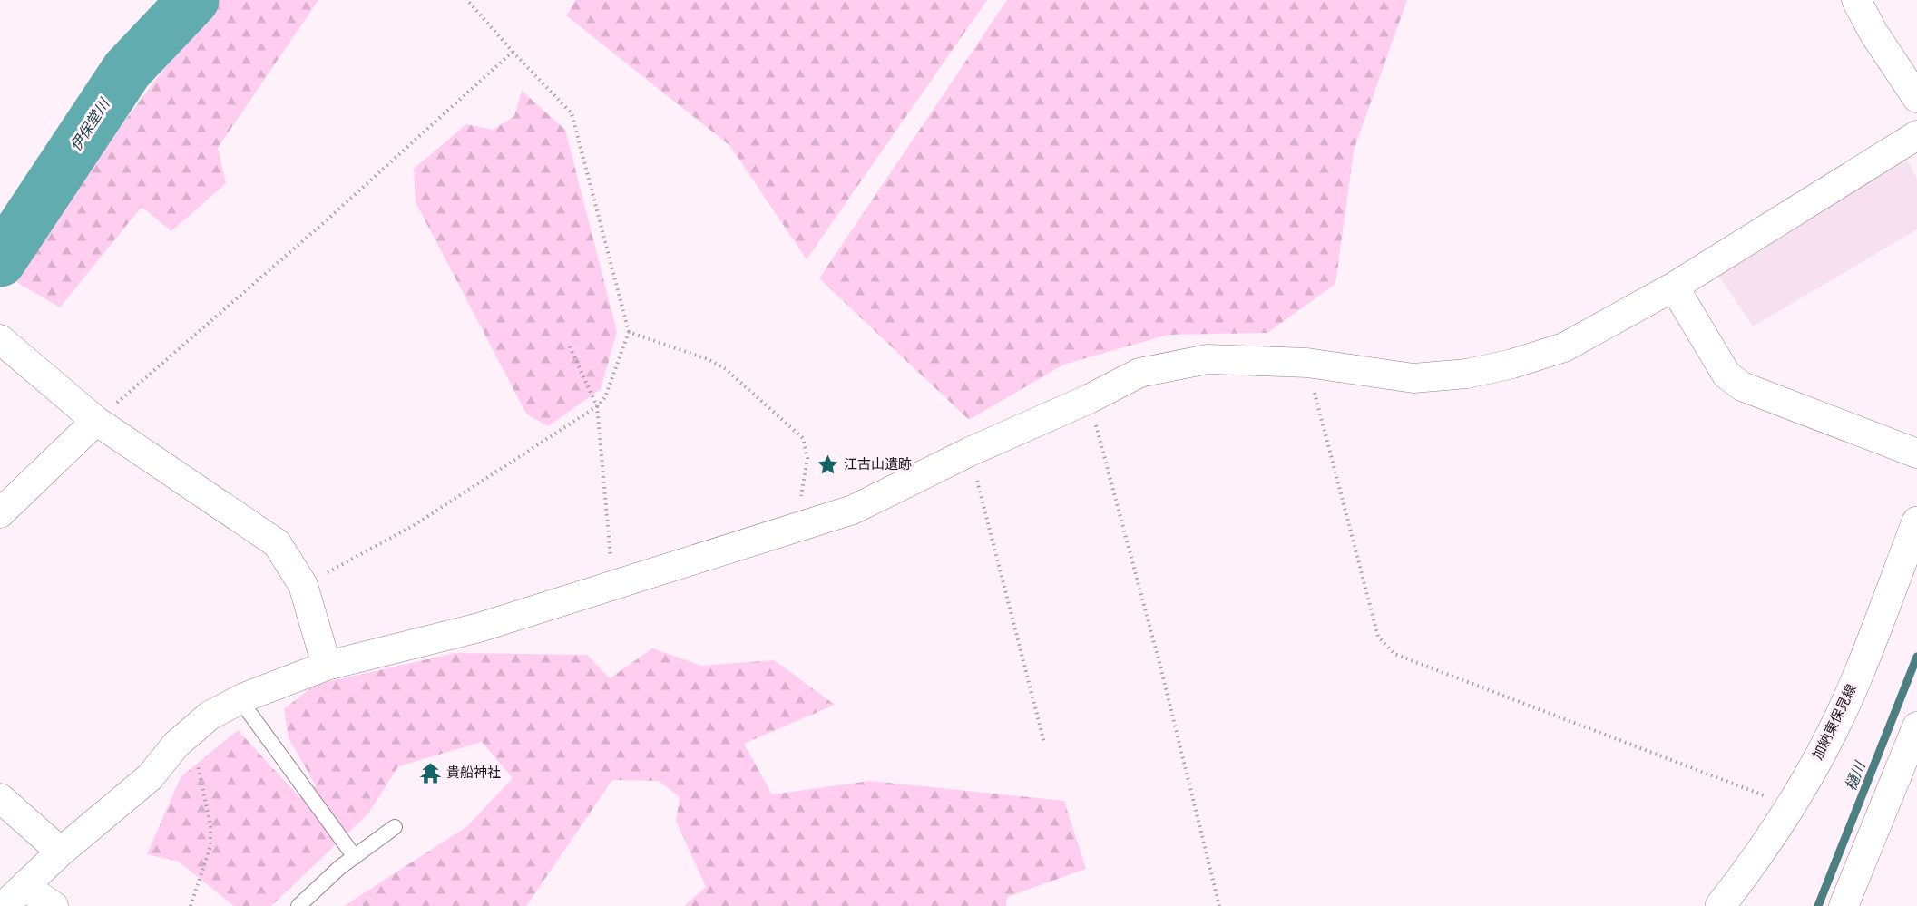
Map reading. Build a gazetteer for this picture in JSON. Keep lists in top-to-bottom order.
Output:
{
  "streets": {
    "main road": ["加納東保見線"]
  },
  "water": ["伊保堂川", "樋川"],
  "places": {
    "place": ["江古山遺跡"],
    "temple": ["貴船神社"]
  }
}
